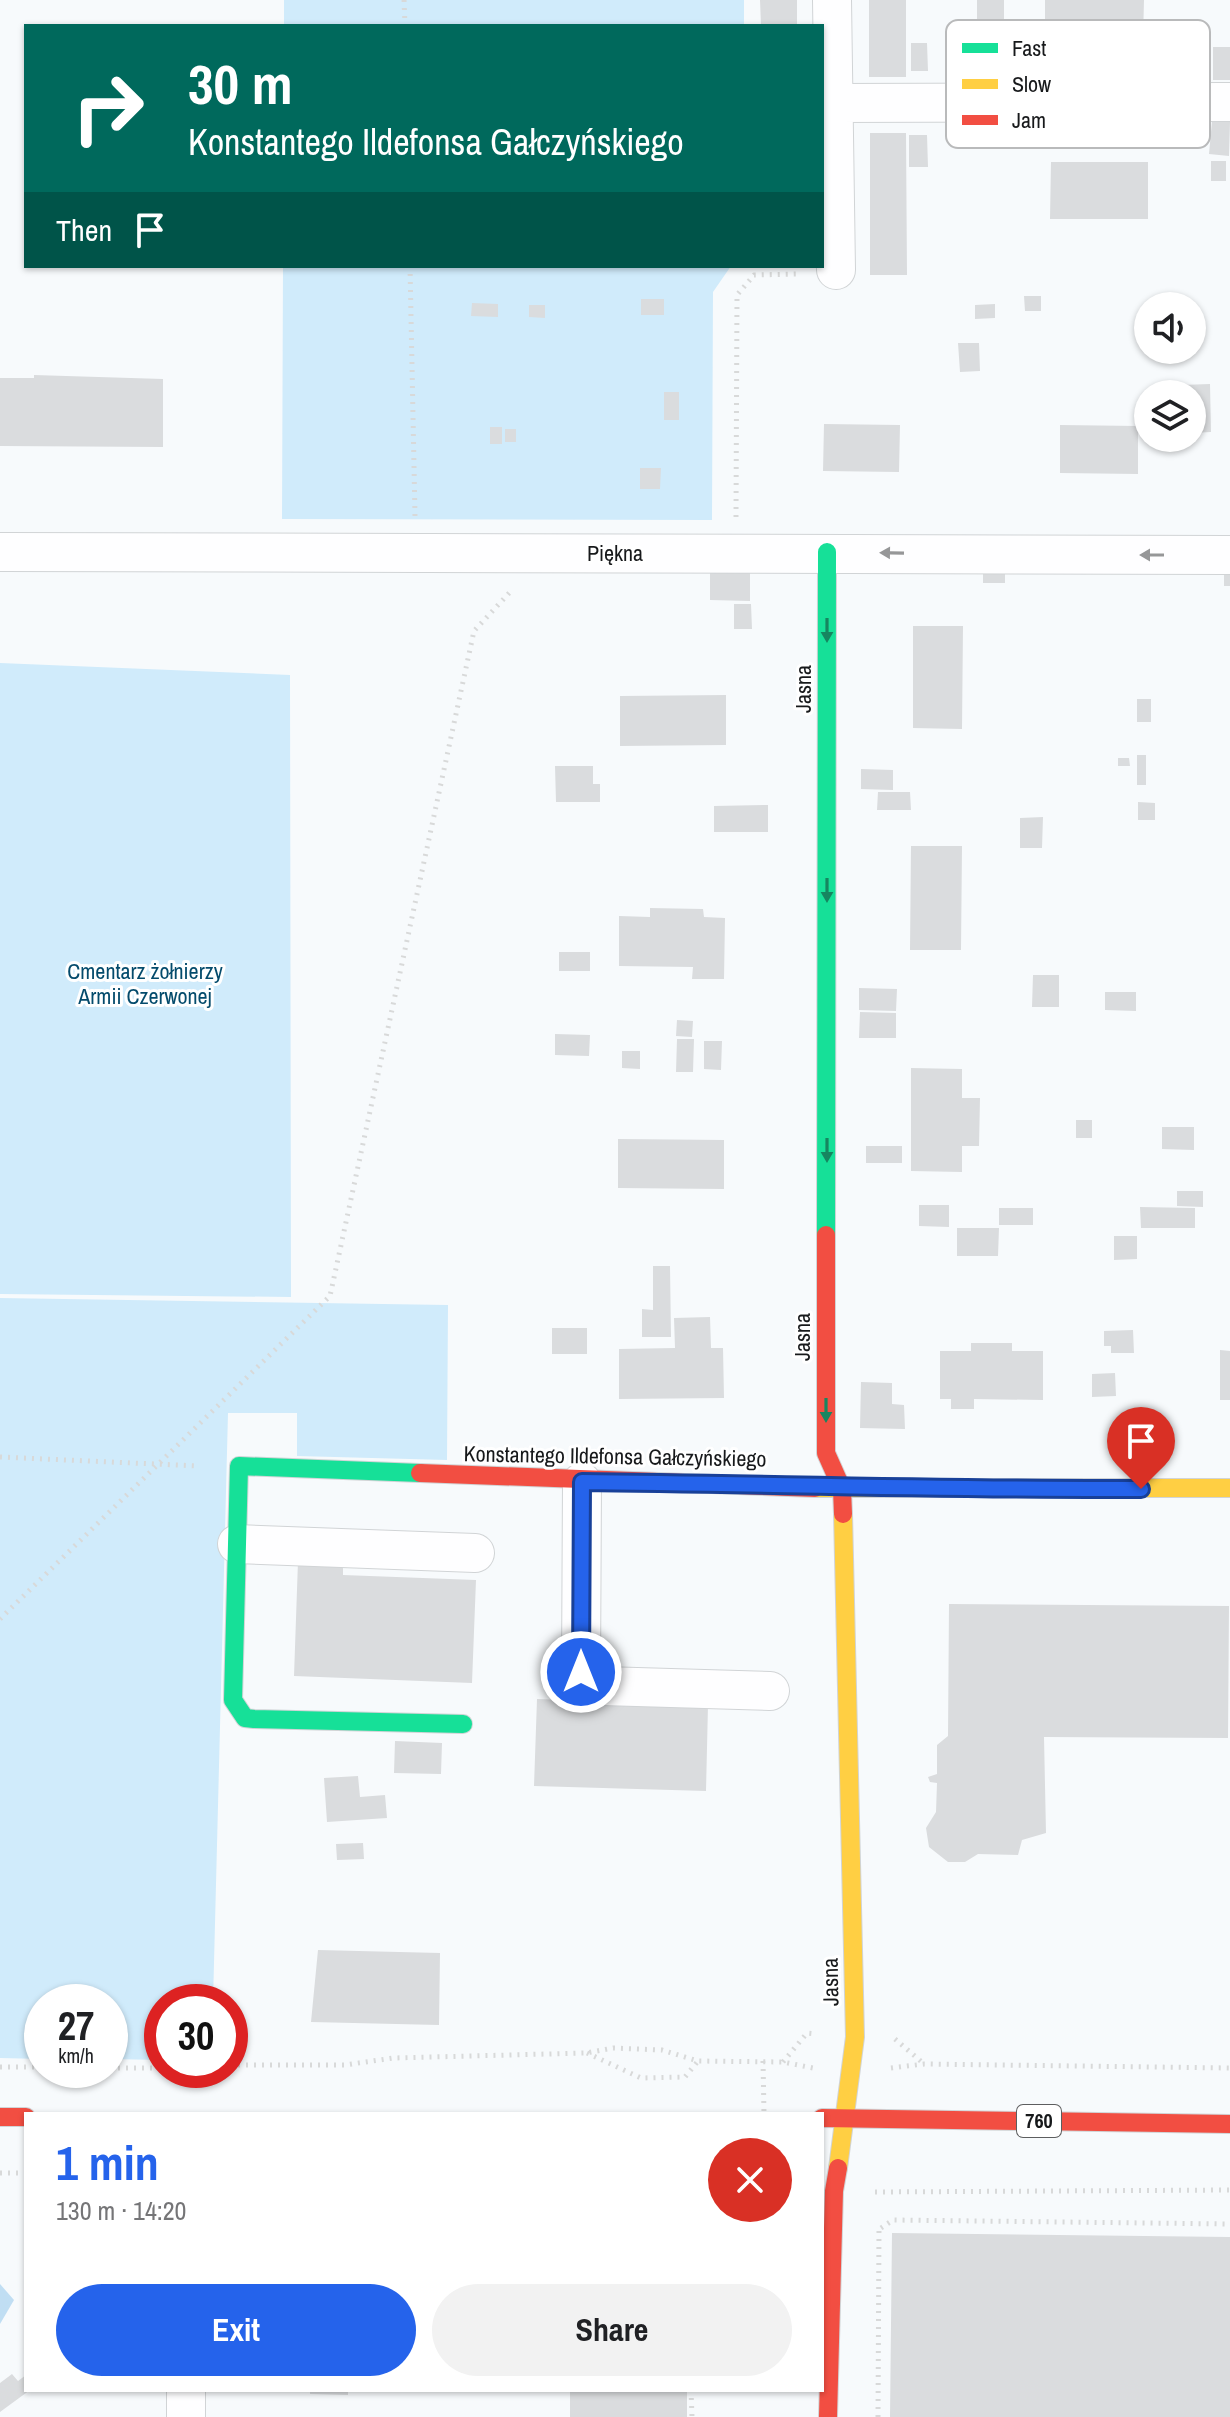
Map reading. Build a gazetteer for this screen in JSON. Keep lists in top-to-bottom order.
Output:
{
  "streets": {
    "street": [
      "Piękna",
      "Jasna",
      "Konstantego Ildefonsa Gałczyńskiego",
      "760"
    ]
  },
  "crossings": [
    ["Piękna", "Jasna"],
    ["Jasna", "Konstantego Ildefonsa Gałczyńskiego"],
    ["Jasna", "760"]
  ],
  "one_way": ["Jasna"],
  "parks": ["Cmentarz żołnierzy Armii Czerwonej"],
  "legend": ["Fast", "Slow", "Jam"],
  "page": {
    "turn": ["30 m", "Konstantego Ildefonsa Gałczyńskiego"],
    "then": "Then",
    "speed": "27 km/h",
    "limit": "30",
    "heading": ["1 min", "130 m · 14:20"],
    "buttons": ["Exit", "Share"]
  }
}
